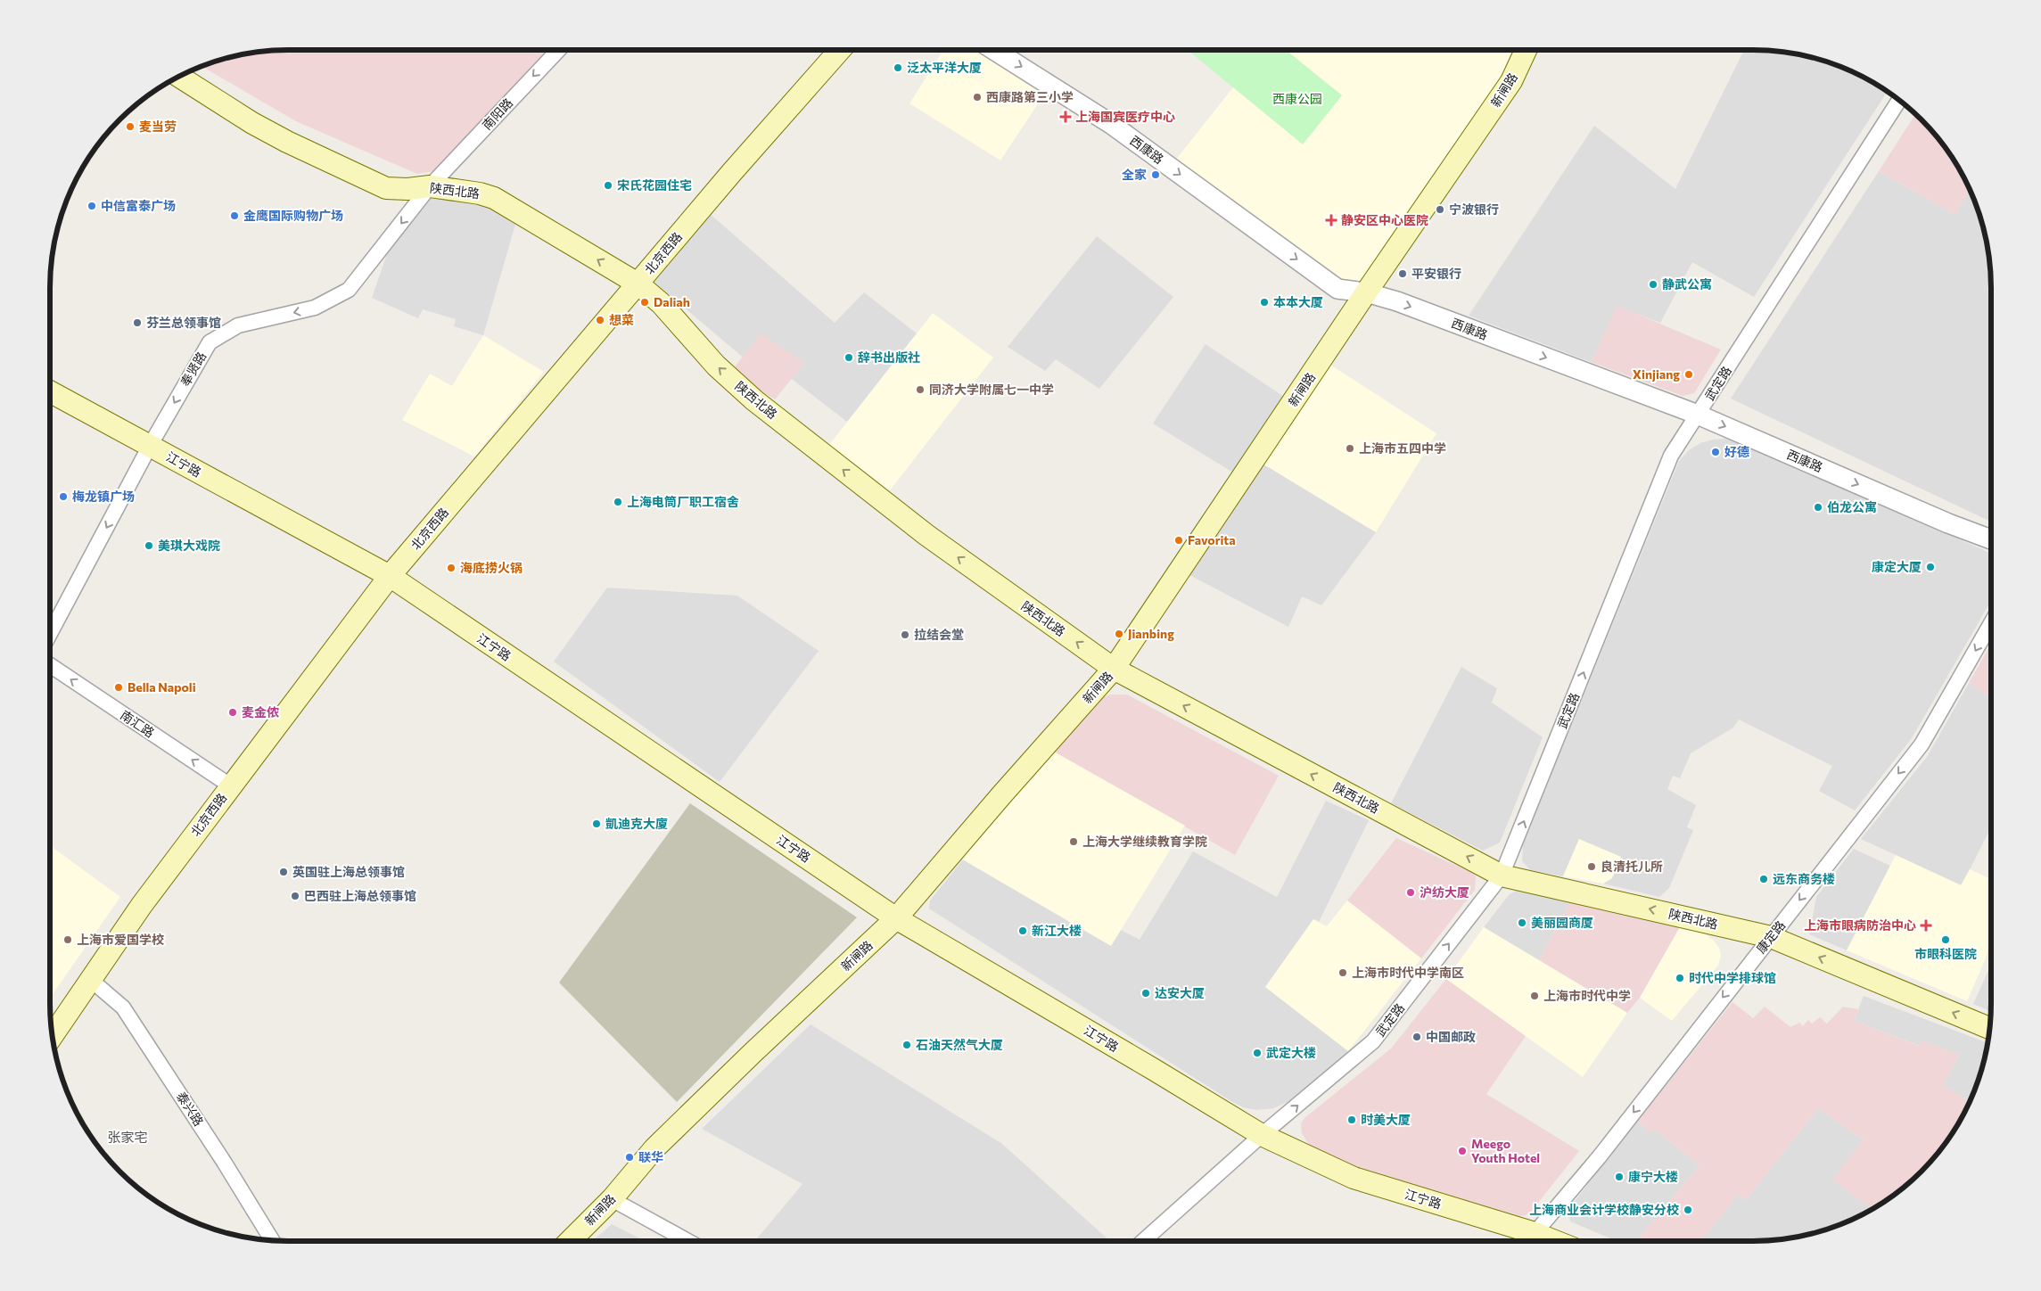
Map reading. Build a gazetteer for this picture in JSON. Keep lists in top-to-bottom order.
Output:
{
  "streets": {
    "main road": [
      "新闸路",
      "陕西北路",
      "北京西路",
      "江宁路"
    ],
    "street": [
      "南阳路",
      "西康路",
      "奉贤路",
      "武定路",
      "南汇路",
      "康定路",
      "泰兴路"
    ]
  },
  "crossings": [
    ["新闸路", "西康路"],
    ["新闸路", "陕西北路"],
    ["新闸路", "江宁路"],
    ["南阳路", "陕西北路"],
    ["南阳路", "奉贤路"],
    ["西康路", "武定路"],
    ["陕西北路", "北京西路"],
    ["陕西北路", "奉贤路"],
    ["陕西北路", "武定路"],
    ["陕西北路", "康定路"],
    ["北京西路", "江宁路"],
    ["北京西路", "南汇路"],
    ["北京西路", "泰兴路"],
    ["奉贤路", "江宁路"],
    ["武定路", "江宁路"],
    ["江宁路", "康定路"]
  ],
  "one_way": [
    "南阳路",
    "西康路",
    "陕西北路",
    "奉贤路",
    "武定路",
    "南汇路",
    "康定路"
  ],
  "districts": ["张家宅"],
  "parks": ["西康公园"],
  "places": {
    "other": [
      "泛太平洋大厦",
      "西康路第三小学",
      "麦当劳",
      "全家",
      "宋氏花园住宅",
      "中信富泰广场",
      "宁波银行",
      "金鹰国际购物广场",
      "平安银行",
      "静武公寓",
      "Daliah",
      "本本大厦",
      "想菜",
      "芬兰总领事馆",
      "辞书出版社",
      "Xinjiang",
      "同济大学附属七一中学",
      "上海市五四中学",
      "好德",
      "梅龙镇广场",
      "上海电筒厂职工宿舍",
      "伯龙公寓",
      "Favorita",
      "美琪大戏院",
      "康定大厦",
      "海底捞火锅",
      "Jianbing",
      "拉结会堂",
      "Bella Napoli",
      "麦金侬",
      "凱迪克大廈",
      "上海大学继续教育学院",
      "良清托儿所",
      "英国驻上海总领事馆",
      "远东商务楼",
      "沪纺大厦",
      "巴西驻上海总领事馆",
      "美丽园商厦",
      "新江大楼",
      "上海市爱国学校",
      "市眼科医院",
      "上海市时代中学南区",
      "时代中学排球馆",
      "达安大厦",
      "上海市时代中学",
      "中国邮政",
      "石油天然气大厦",
      "武定大楼",
      "时美大厦",
      "Meego Youth Hotel",
      "联华",
      "康宁大楼",
      "上海商业会计学校静安分校"
    ],
    "health": ["上海国宾医疗中心", "静安区中心医院", "上海市眼病防治中心"]
  }
}
